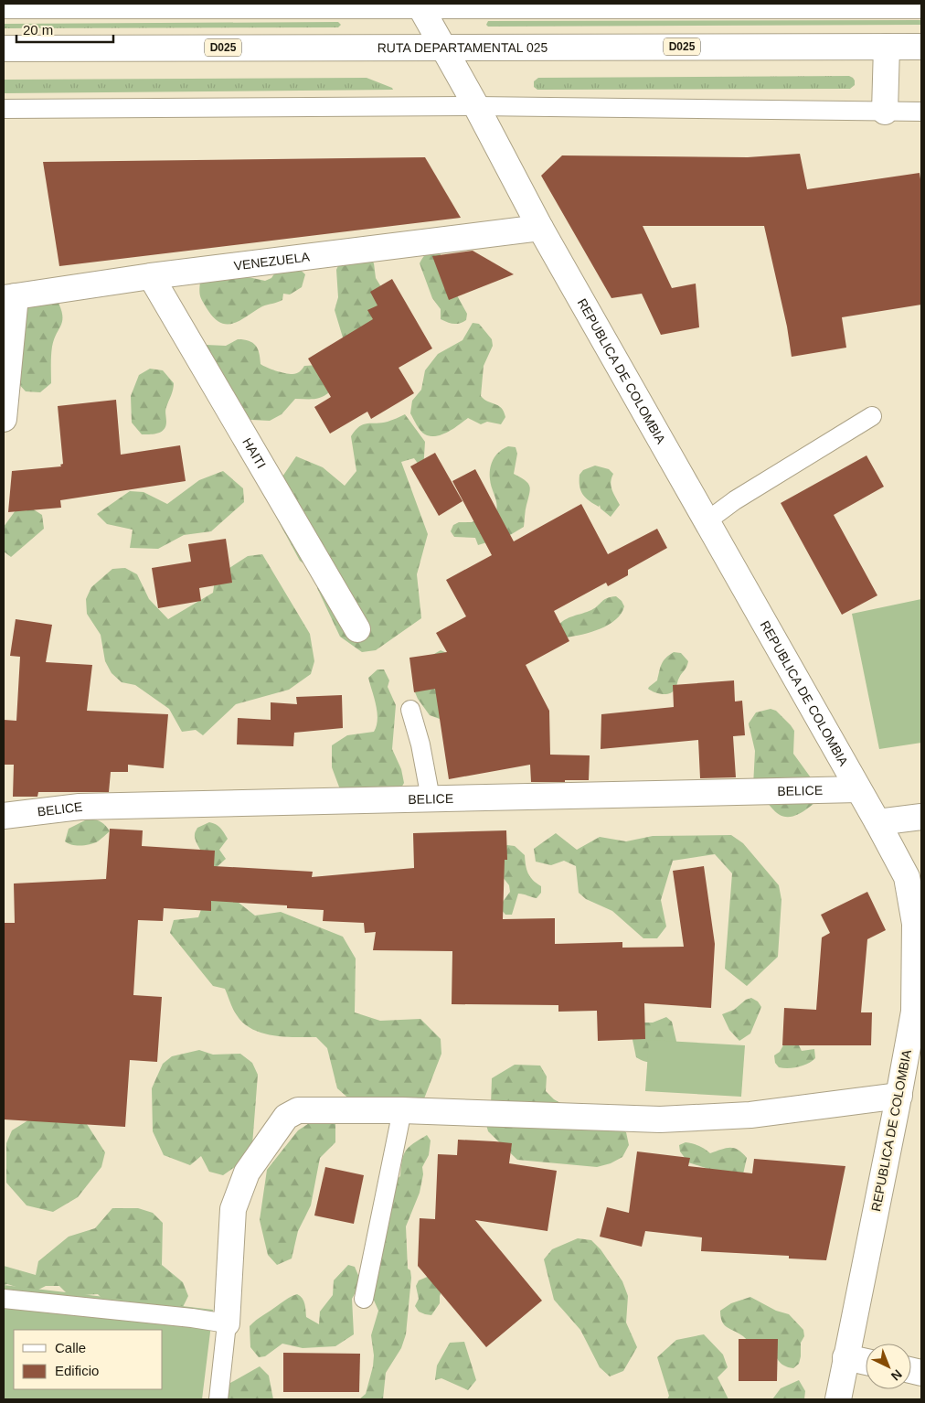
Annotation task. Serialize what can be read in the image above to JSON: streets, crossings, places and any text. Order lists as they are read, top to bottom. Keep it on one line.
{"streets":{"main road":["RUTA DEPARTAMENTAL 025","D025","VENEZUELA","REPUBLICA DE COLOMBIA","HAITI","BELICE"]},"crossings":[["RUTA DEPARTAMENTAL 025","REPUBLICA DE COLOMBIA"],["VENEZUELA","REPUBLICA DE COLOMBIA"],["VENEZUELA","HAITI"],["REPUBLICA DE COLOMBIA","BELICE"]],"legend":["Calle","Edificio"],"scale_bar":"20 m","north":"bottom right"}
